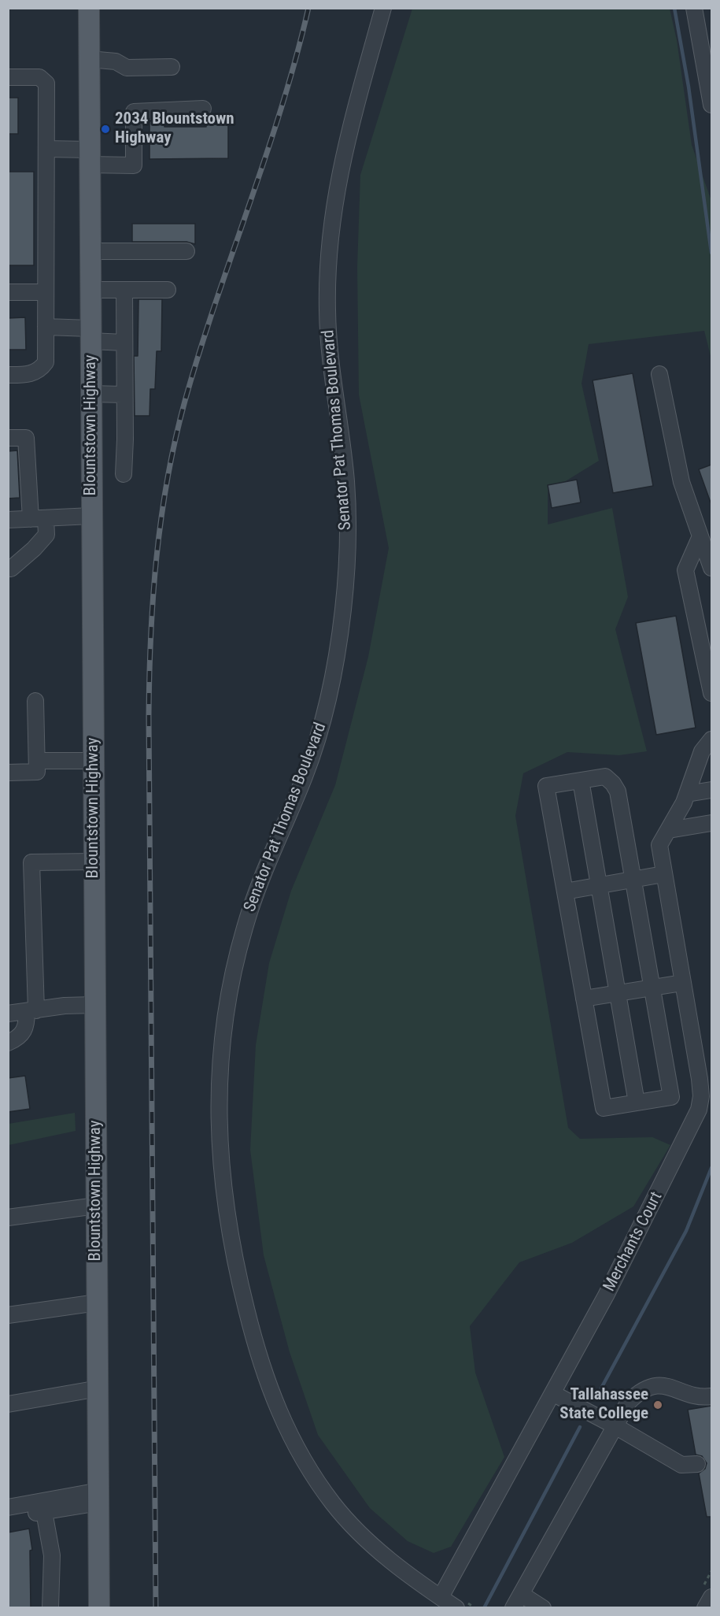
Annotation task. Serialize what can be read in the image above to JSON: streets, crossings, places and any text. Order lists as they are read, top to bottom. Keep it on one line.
{"streets":{"main road":["Blountstown Highway"],"street":["Senator Pat Thomas Boulevard","Merchants Court"]},"crossings":[["Senator Pat Thomas Boulevard","Merchants Court"]],"places":["2034 Blountstown Highway","Tallahassee State College"]}
